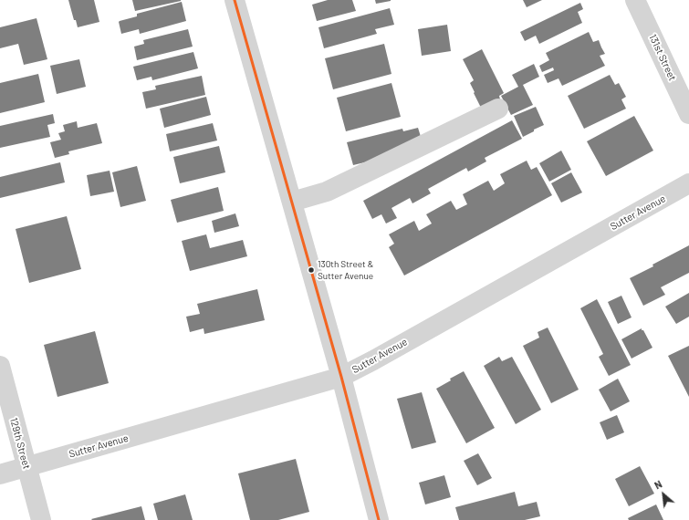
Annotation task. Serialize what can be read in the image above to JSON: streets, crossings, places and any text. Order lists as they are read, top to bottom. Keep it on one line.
{"streets":{"street":["131st Street","Sutter Avenue","129th Street"]},"crossings":[["Sutter Avenue","129th Street"]],"places":["130th Street & Sutter Avenue"],"north":"top left"}
